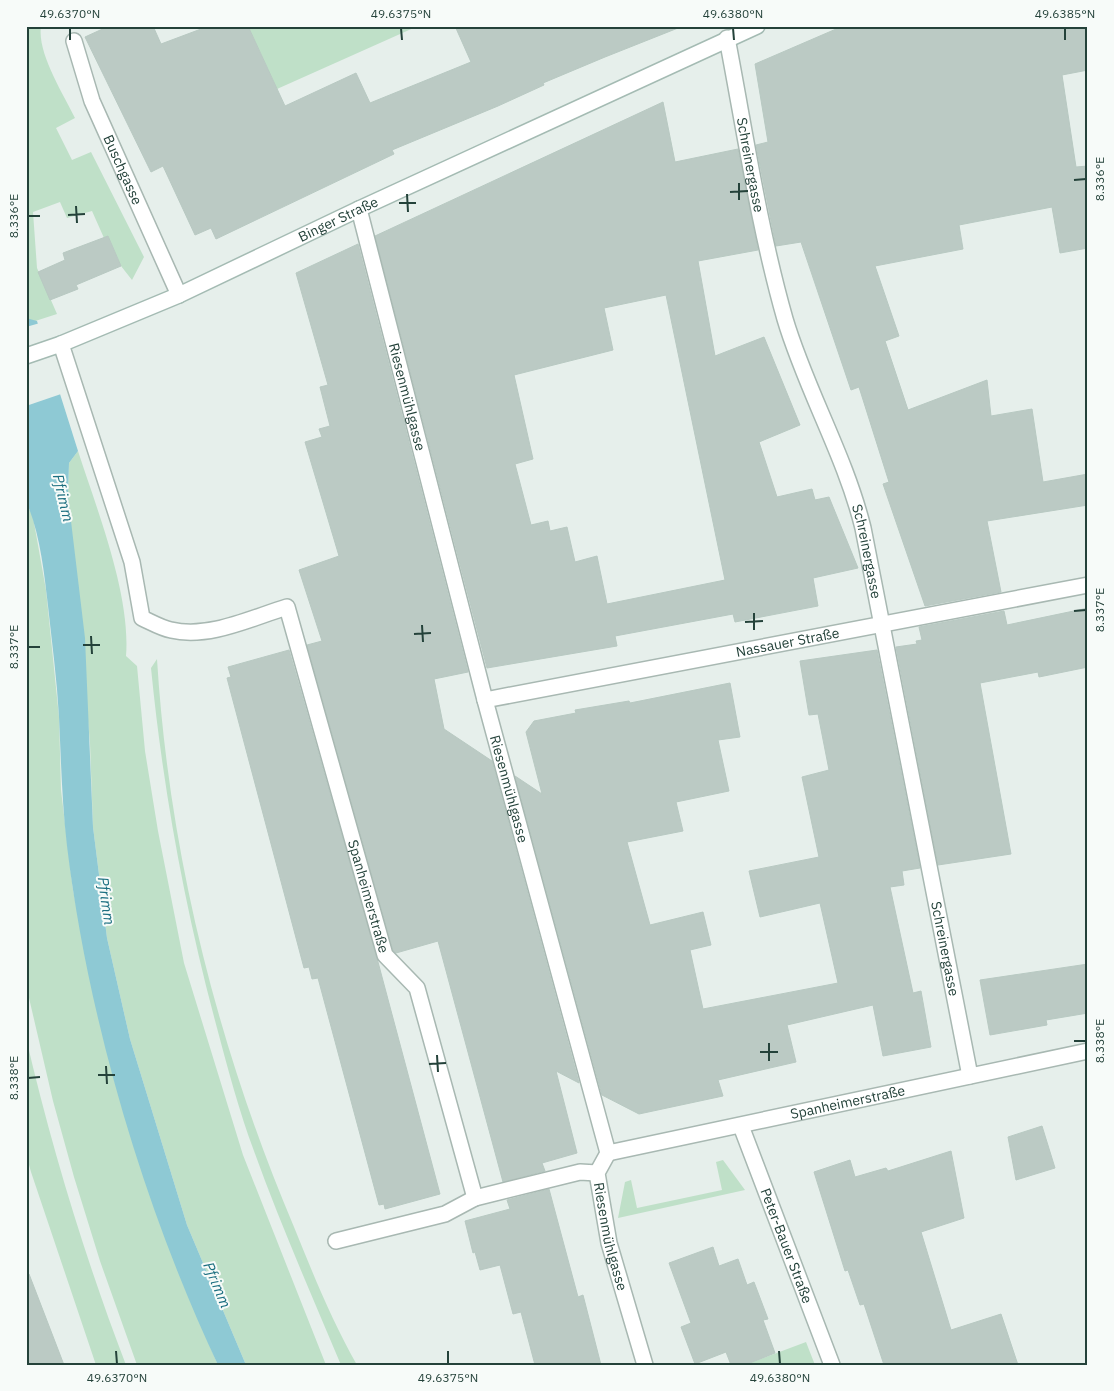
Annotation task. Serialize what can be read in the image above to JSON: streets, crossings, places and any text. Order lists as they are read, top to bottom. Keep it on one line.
{"streets":{"street":["Schreinergasse","Buschgasse","Binger Straße","Riesenmühlgasse","Nassauer Straße","Spanheimerstraße","Peter-Bauer Straße"]},"crossings":[["Schreinergasse","Binger Straße"],["Schreinergasse","Nassauer Straße"],["Schreinergasse","Spanheimerstraße"],["Buschgasse","Binger Straße"],["Binger Straße","Riesenmühlgasse"],["Binger Straße","Spanheimerstraße"],["Riesenmühlgasse","Nassauer Straße"],["Riesenmühlgasse","Spanheimerstraße"],["Spanheimerstraße","Peter-Bauer Straße"]],"water":["Pfrimm"],"coordinates":["49.6370°N","49.6375°N","49.6380°N","49.6385°N","8.336°E","8.337°E","8.338°E"]}
